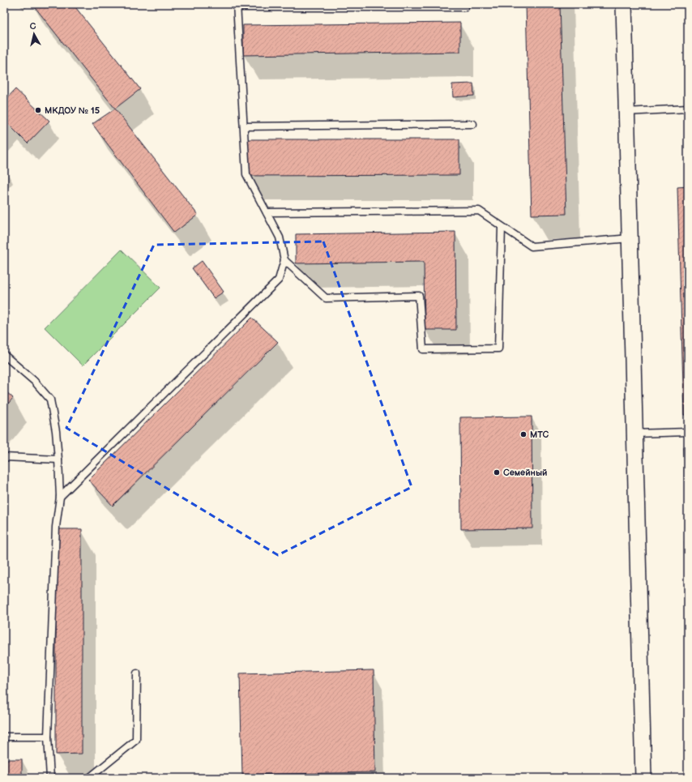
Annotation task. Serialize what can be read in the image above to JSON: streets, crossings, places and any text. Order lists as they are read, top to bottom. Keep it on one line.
{"places":["МКДОУ № 15","МТС","Семейный"],"north":"top"}
